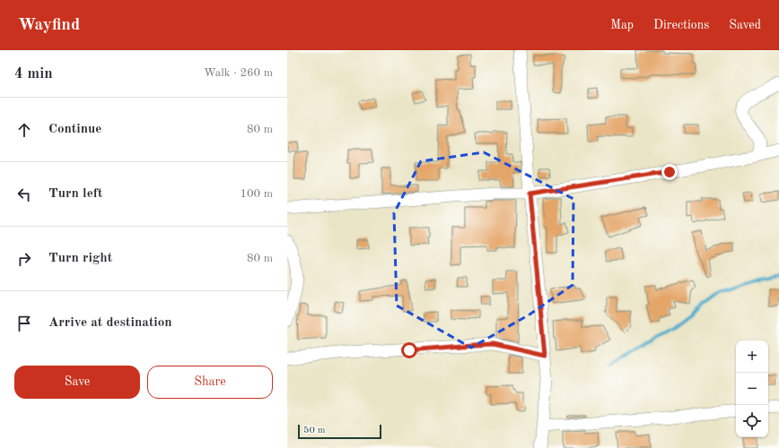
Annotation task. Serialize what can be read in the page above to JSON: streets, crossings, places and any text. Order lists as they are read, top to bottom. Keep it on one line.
{"scale_bar":"50 m","page":{"header":"Wayfind","nav":["Map","Directions","Saved"],"heading":["4 min","Walk · 260 m"],"list":[["Continue","80 m"],["Turn left","100 m"],["Turn right","80 m"],"Arrive at destination"],"map_buttons":["+","−"],"buttons":["Save","Share"],"scale":"50 m"}}
